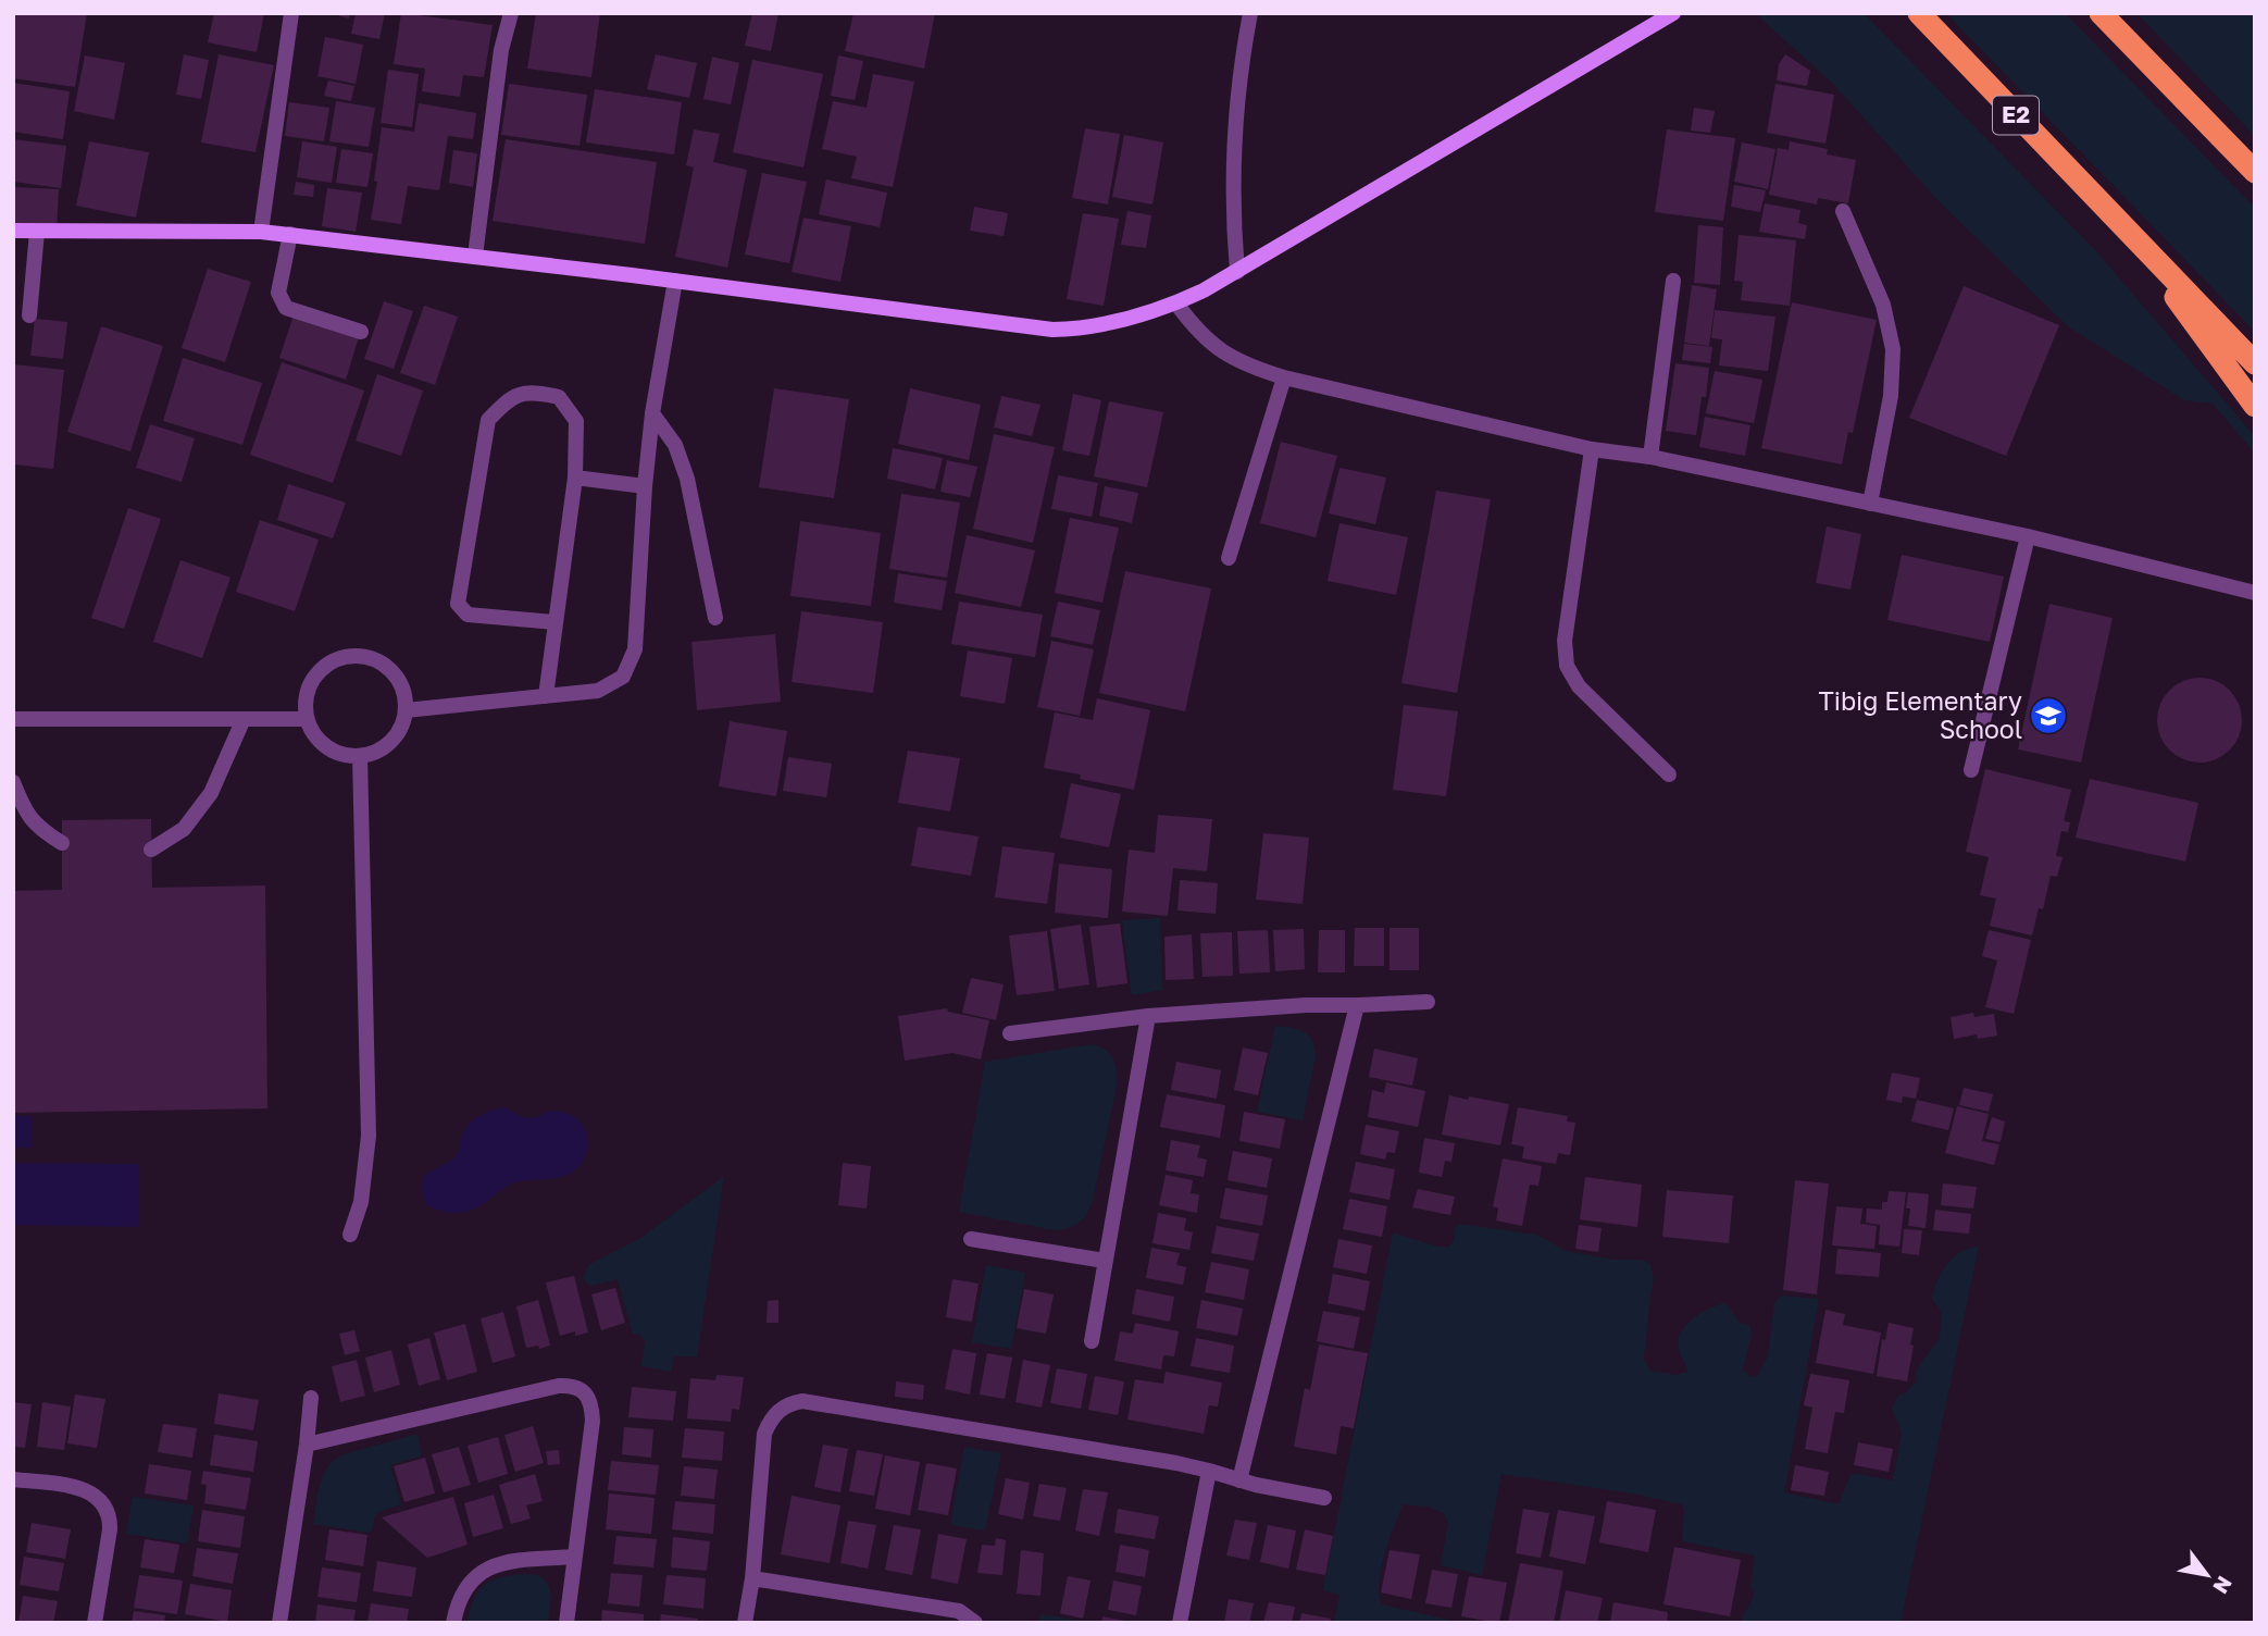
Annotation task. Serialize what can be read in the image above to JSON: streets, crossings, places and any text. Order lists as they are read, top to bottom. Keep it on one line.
{"streets":{"highway":["E2"]},"places":{"school or university":["Tibig Elementary School"]},"north":"bottom right"}
